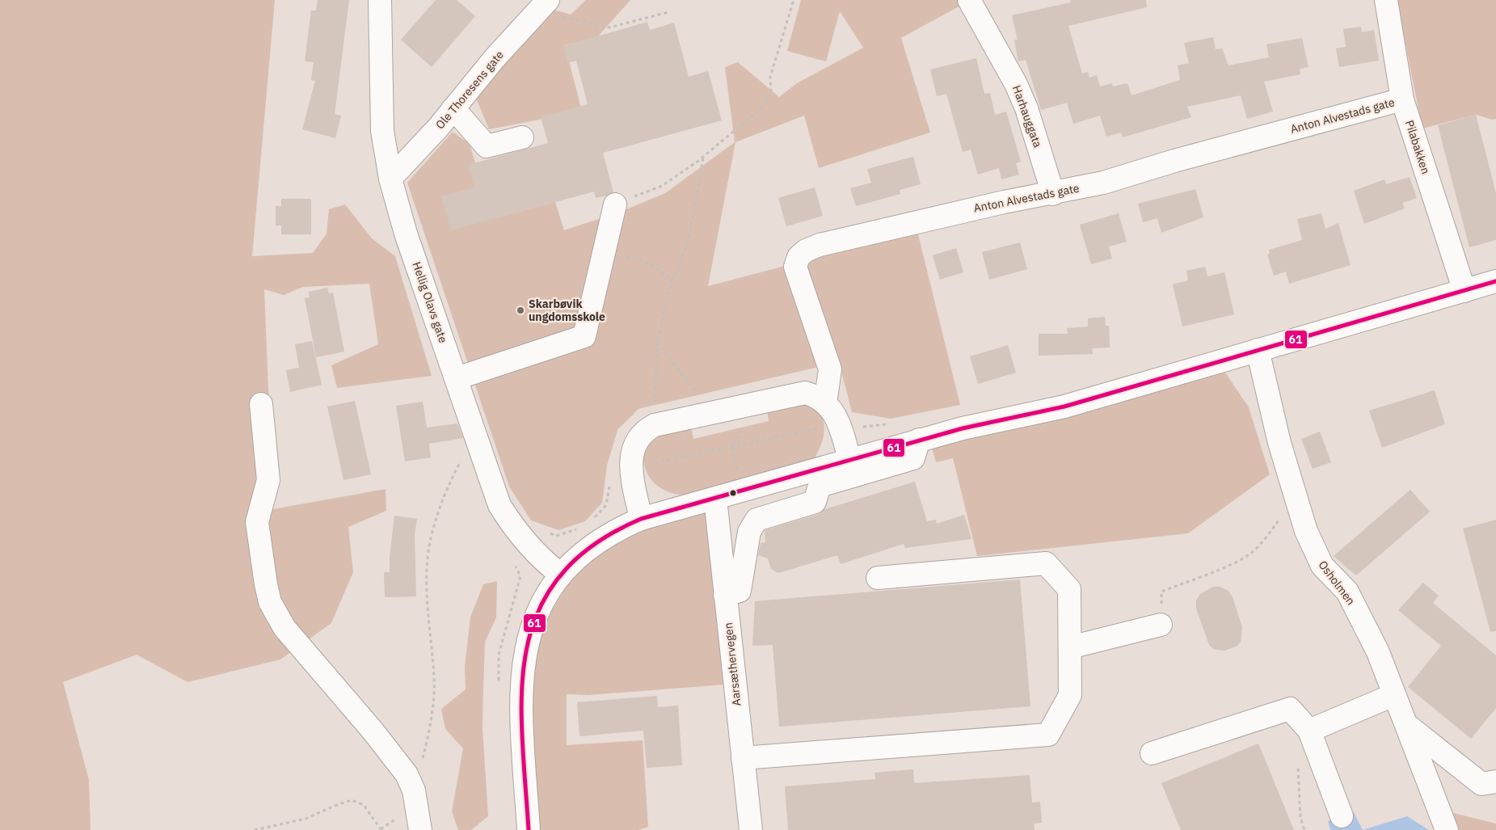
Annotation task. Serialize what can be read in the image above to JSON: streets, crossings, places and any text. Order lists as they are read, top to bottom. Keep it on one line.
{"streets":{"street":["Ole Thoresens gate","Anton Alvestads gate","Harhauggata","Pilabakken","Hellig Olavs gate","Osholmen","Aarsæthervegen"]},"crossings":[["Ole Thoresens gate","Hellig Olavs gate"],["Anton Alvestads gate","Harhauggata"],["Anton Alvestads gate","Pilabakken"]],"places":["Skarbøvik ungdomsskole"],"lines":["transit line 61"]}
